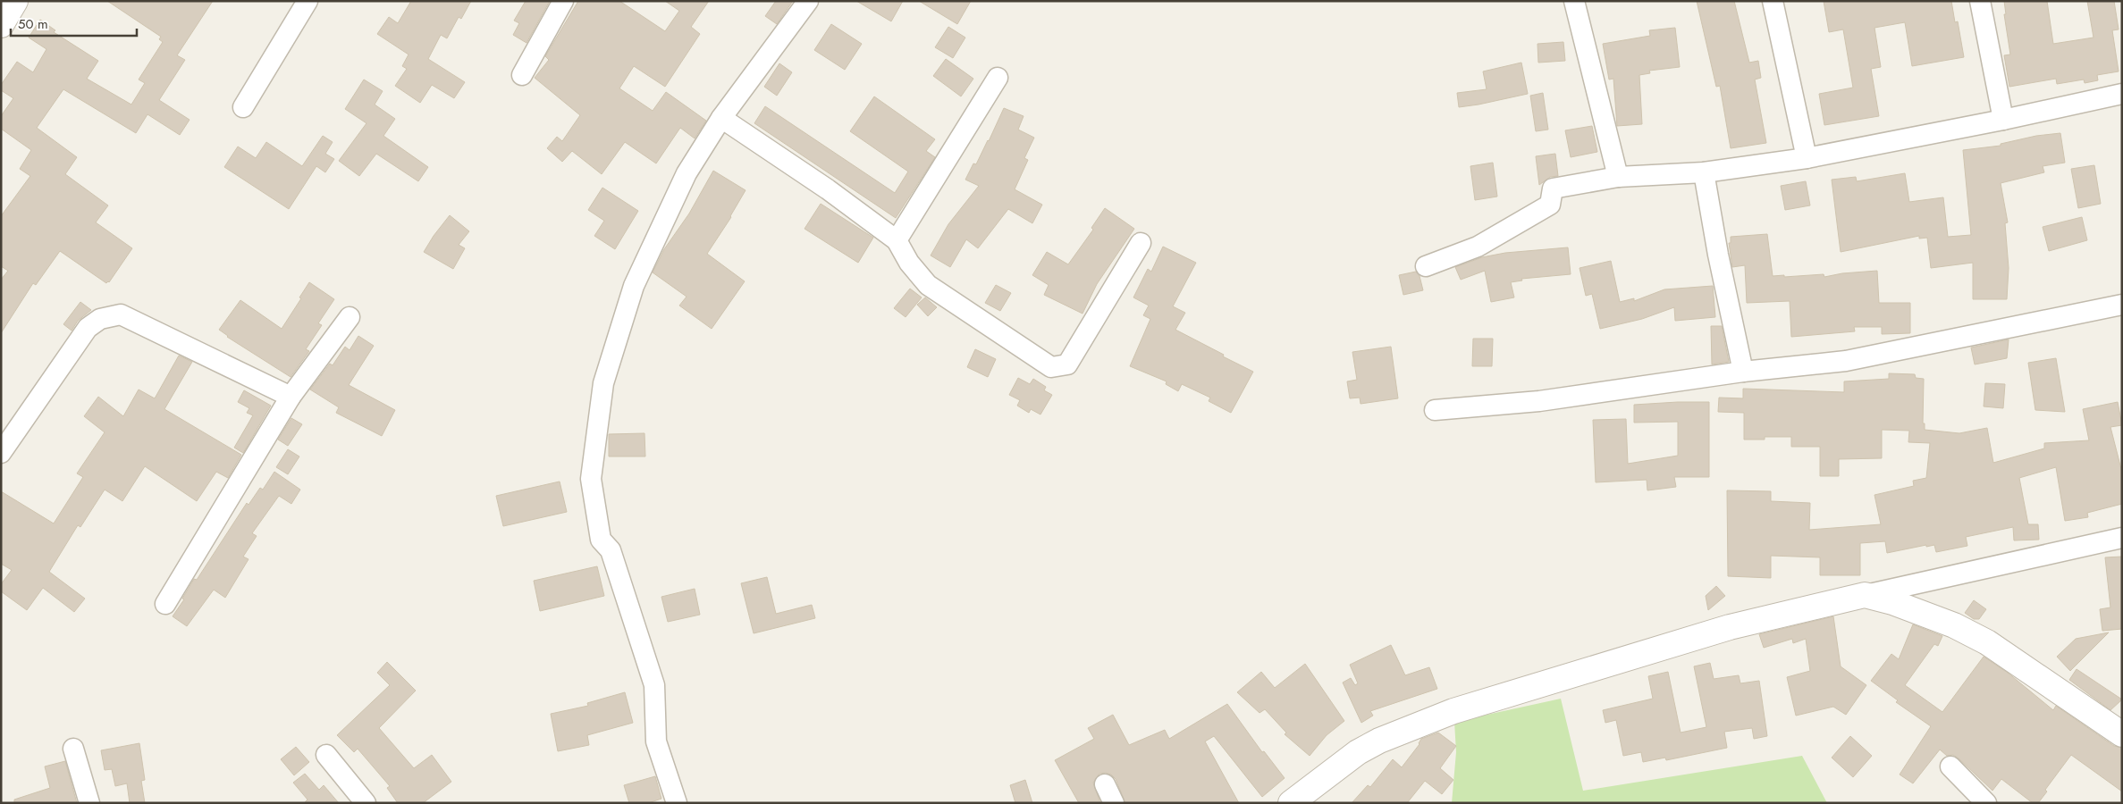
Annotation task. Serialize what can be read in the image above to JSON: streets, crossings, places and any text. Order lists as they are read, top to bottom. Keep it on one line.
{"scale_bar":"50 m"}
